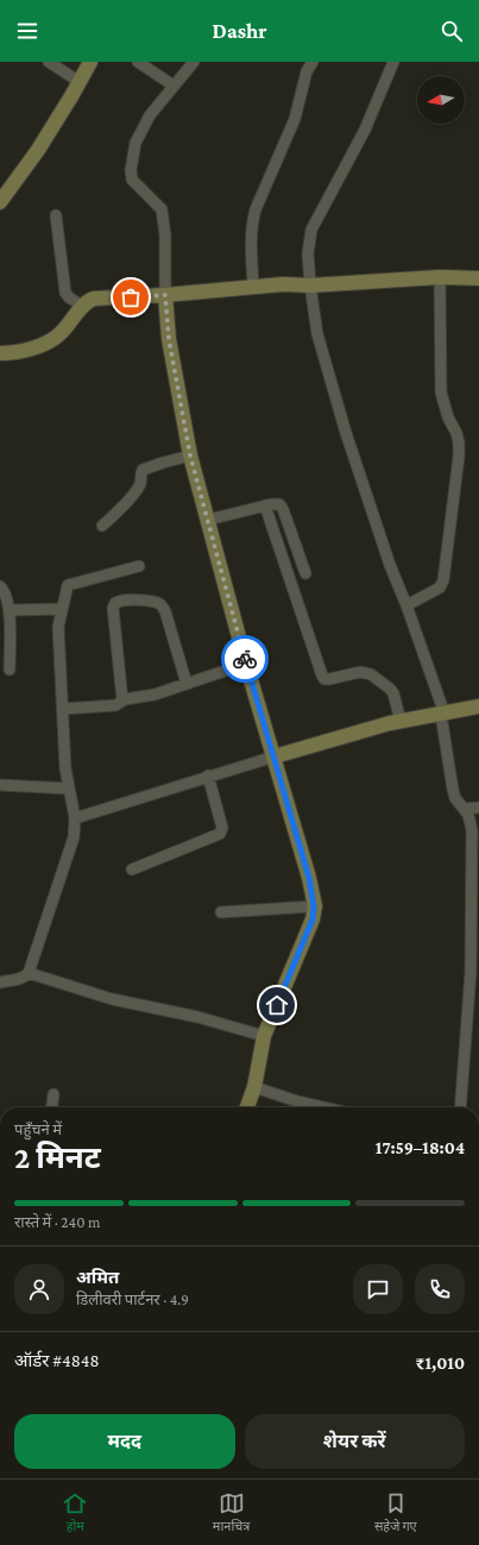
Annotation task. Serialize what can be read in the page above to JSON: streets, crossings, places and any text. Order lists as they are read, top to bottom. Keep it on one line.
{"north":"left","page":{"header":"Dashr","heading":["2 मिनट","पहुँचने में","17:59–18:04"],"panel":["अमित","डिलीवरी पार्टनर · 4.9","ऑर्डर #4848","₹1,010"],"bar":"रास्ते में · 240 m","buttons":["मदद","शेयर करें"],"tabs":["होम","मानचित्र","सहेजे गए"]}}
